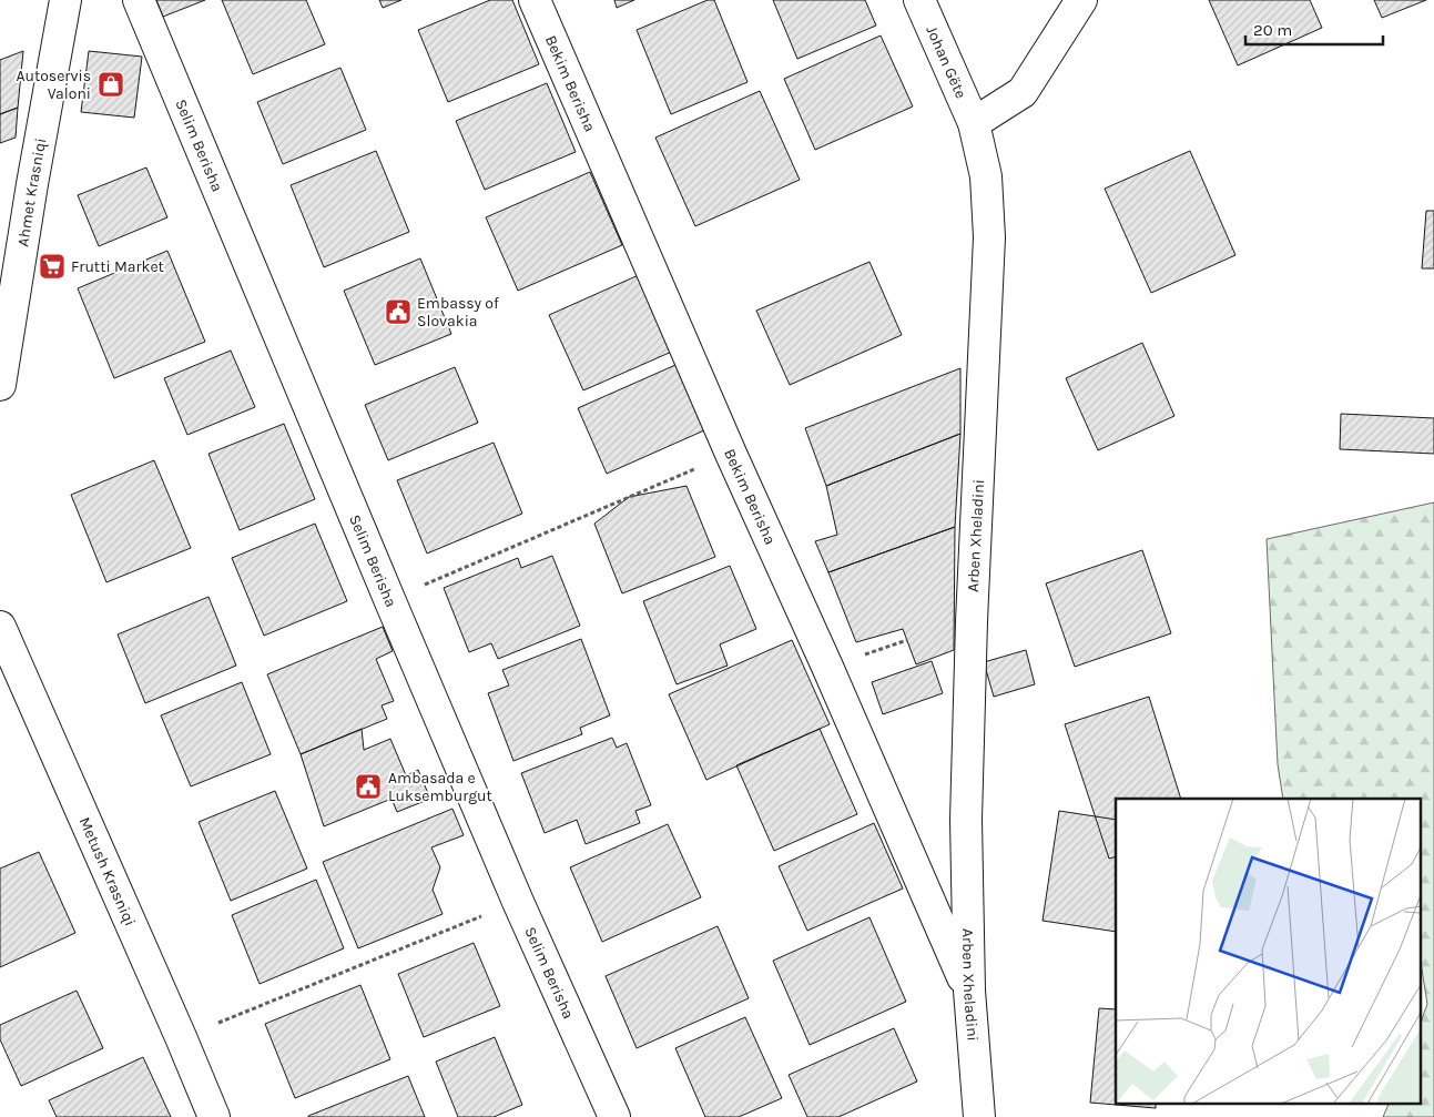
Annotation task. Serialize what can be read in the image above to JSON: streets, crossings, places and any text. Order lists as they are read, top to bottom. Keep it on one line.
{"streets":{"street":["Johan Gëte","Bekim Berisha","Selim Berisha","Ahmet Krasniqi","Arben Xheladini","Metush Krasniqi"]},"crossings":[["Johan Gëte","Arben Xheladini"],["Bekim Berisha","Arben Xheladini"]],"places":{"shop":["Autoservis Valoni"],"supermarket":["Frutti Market"],"public building":["Embassy of Slovakia","Ambasada e Luksemburgut"]},"scale_bar":"20 m"}
